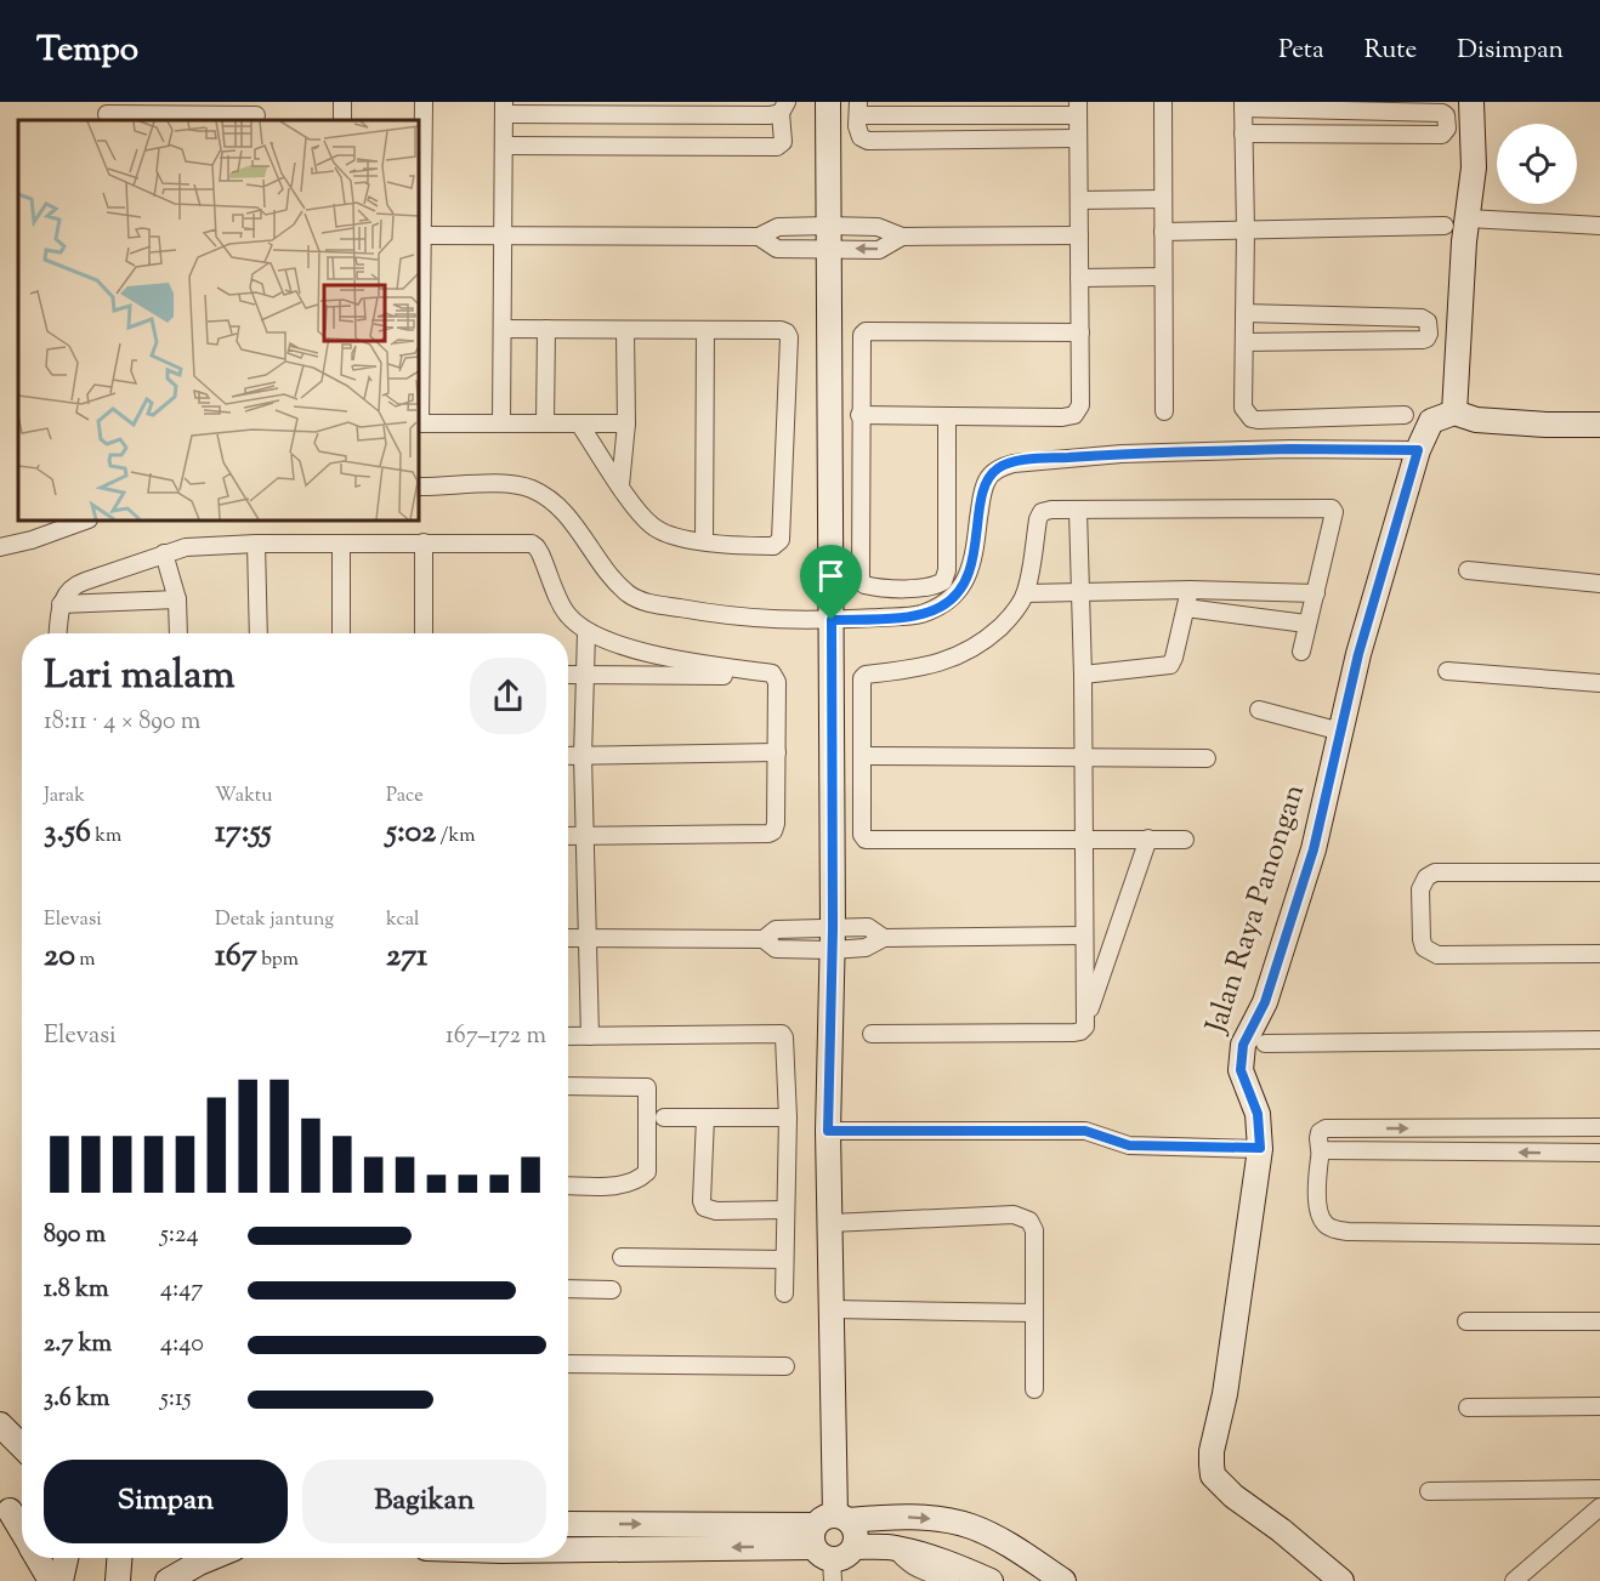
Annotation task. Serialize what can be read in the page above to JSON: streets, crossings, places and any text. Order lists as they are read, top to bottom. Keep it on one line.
{"streets":{"street":["Jalan Raya Panongan"]},"page":{"header":"Tempo","nav":["Peta","Rute","Disimpan"],"heading":["Lari malam","18:11 · 4 × 890 m"],"stats":[["Jarak","3.56 km"],["Waktu","17:55"],["Pace","5:02 /km"],["Elevasi","20 m"],["Detak jantung","167 bpm"],["kcal","271"]],"chart":["Elevasi","167–172 m"],"list":[{"name":"890 m","note":"5:24"},{"name":"1.8 km","note":"4:47"},{"name":"2.7 km","note":"4:40"},{"name":"3.6 km","note":"5:15"}],"buttons":["Simpan","Bagikan"]}}
